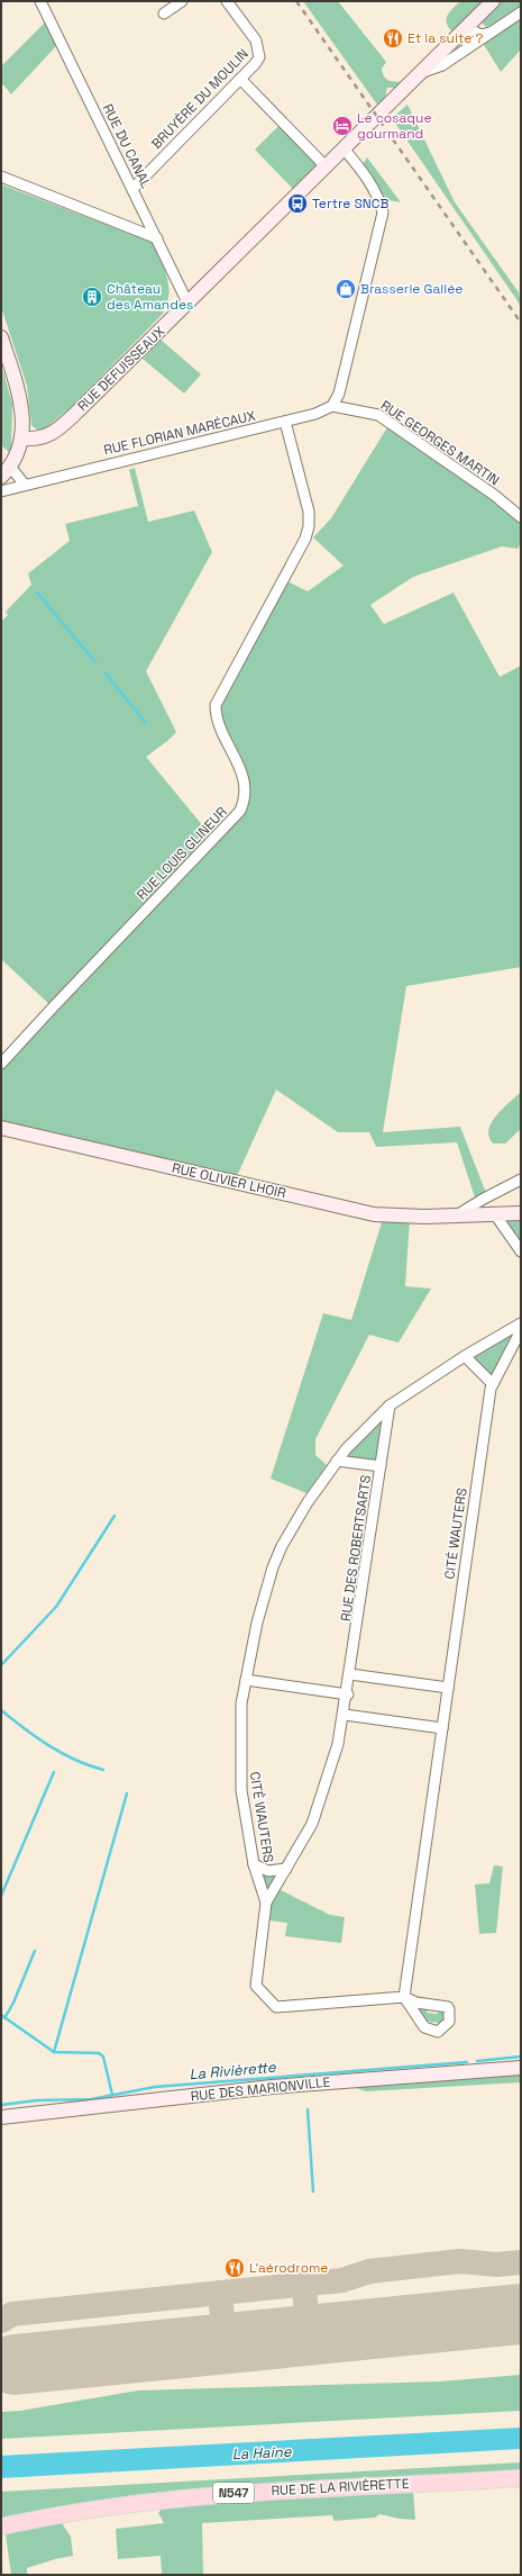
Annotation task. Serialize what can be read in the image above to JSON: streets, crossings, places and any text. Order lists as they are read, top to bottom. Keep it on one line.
{"streets":{"main road":["RUE DE LA RIVIÈRETTE","N547"],"street":["BRUYÈRE DU MOULIN","RUE DU CANAL","RUE DEFUISSEAUX","RUE FLORIAN MARÉCAUX","RUE GEORGES MARTIN","RUE LOUIS GLINEUR","RUE OLIVIER LHOIR","CITÉ WAUTERS","RUE DES ROBERTSARTS","RUE DES MARIONVILLE"]},"crossings":[["BRUYÈRE DU MOULIN","RUE DU CANAL"],["RUE DU CANAL","RUE DEFUISSEAUX"],["RUE FLORIAN MARÉCAUX","RUE GEORGES MARTIN"],["RUE FLORIAN MARÉCAUX","RUE LOUIS GLINEUR"],["CITÉ WAUTERS","RUE DES ROBERTSARTS"]],"water":["La Rivièrette","La Haine"],"places":{"restaurant":["Et la suite ?","L'aérodrome"],"hotel":["Le cosaque gourmand"],"bus stop":["Tertre SNCB"],"shop":["Brasserie Gallée"],"building":["Château des Amandes"]}}
